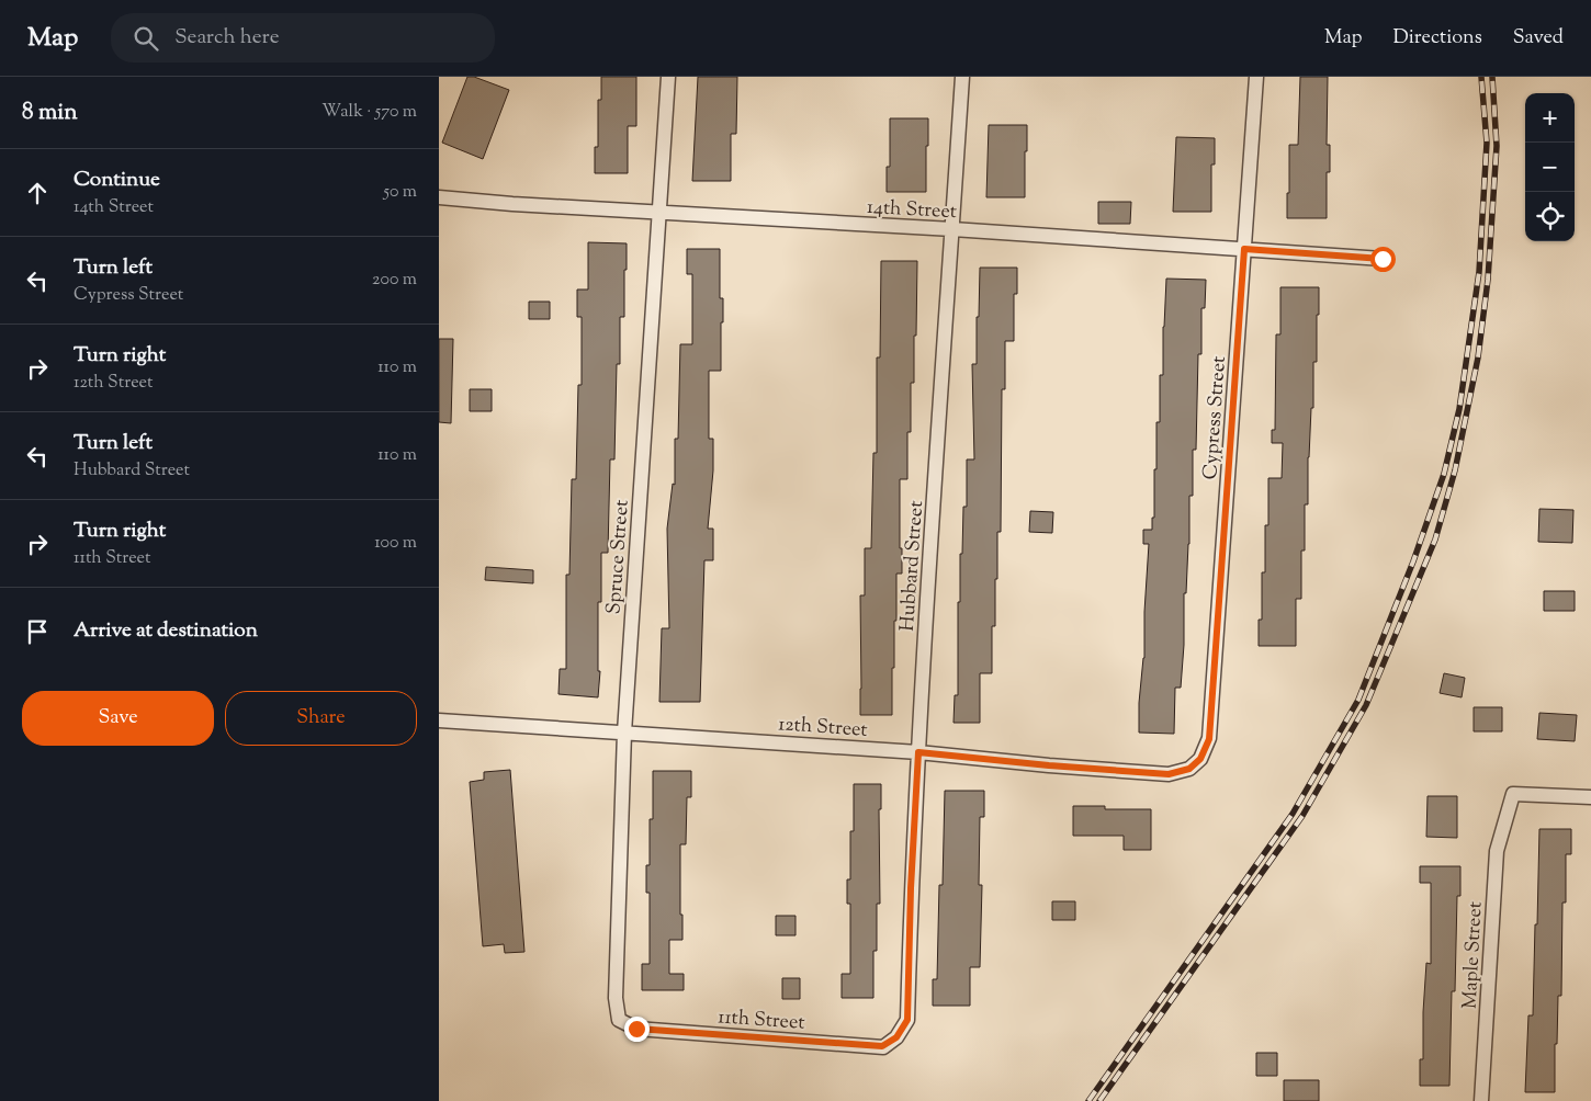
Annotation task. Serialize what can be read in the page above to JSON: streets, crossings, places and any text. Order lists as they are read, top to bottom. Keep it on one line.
{"streets":{"street":["14th Street","Cypress Street","Spruce Street","Hubbard Street","12th Street","Maple Street","11th Street"]},"crossings":[["14th Street","Cypress Street"],["14th Street","Spruce Street"],["14th Street","Hubbard Street"],["Cypress Street","12th Street"],["Spruce Street","12th Street"],["Spruce Street","11th Street"],["Hubbard Street","12th Street"],["Hubbard Street","11th Street"]],"page":{"header":"Map","search":"Search here","nav":["Map","Directions","Saved"],"heading":["8 min","Walk · 570 m"],"map_buttons":["+","−"],"list":[["Continue","14th Street","50 m"],["Turn left","Cypress Street","200 m"],["Turn right","12th Street","110 m"],["Turn left","Hubbard Street","110 m"],["Turn right","11th Street","100 m"],"Arrive at destination"],"buttons":["Save","Share"]}}
